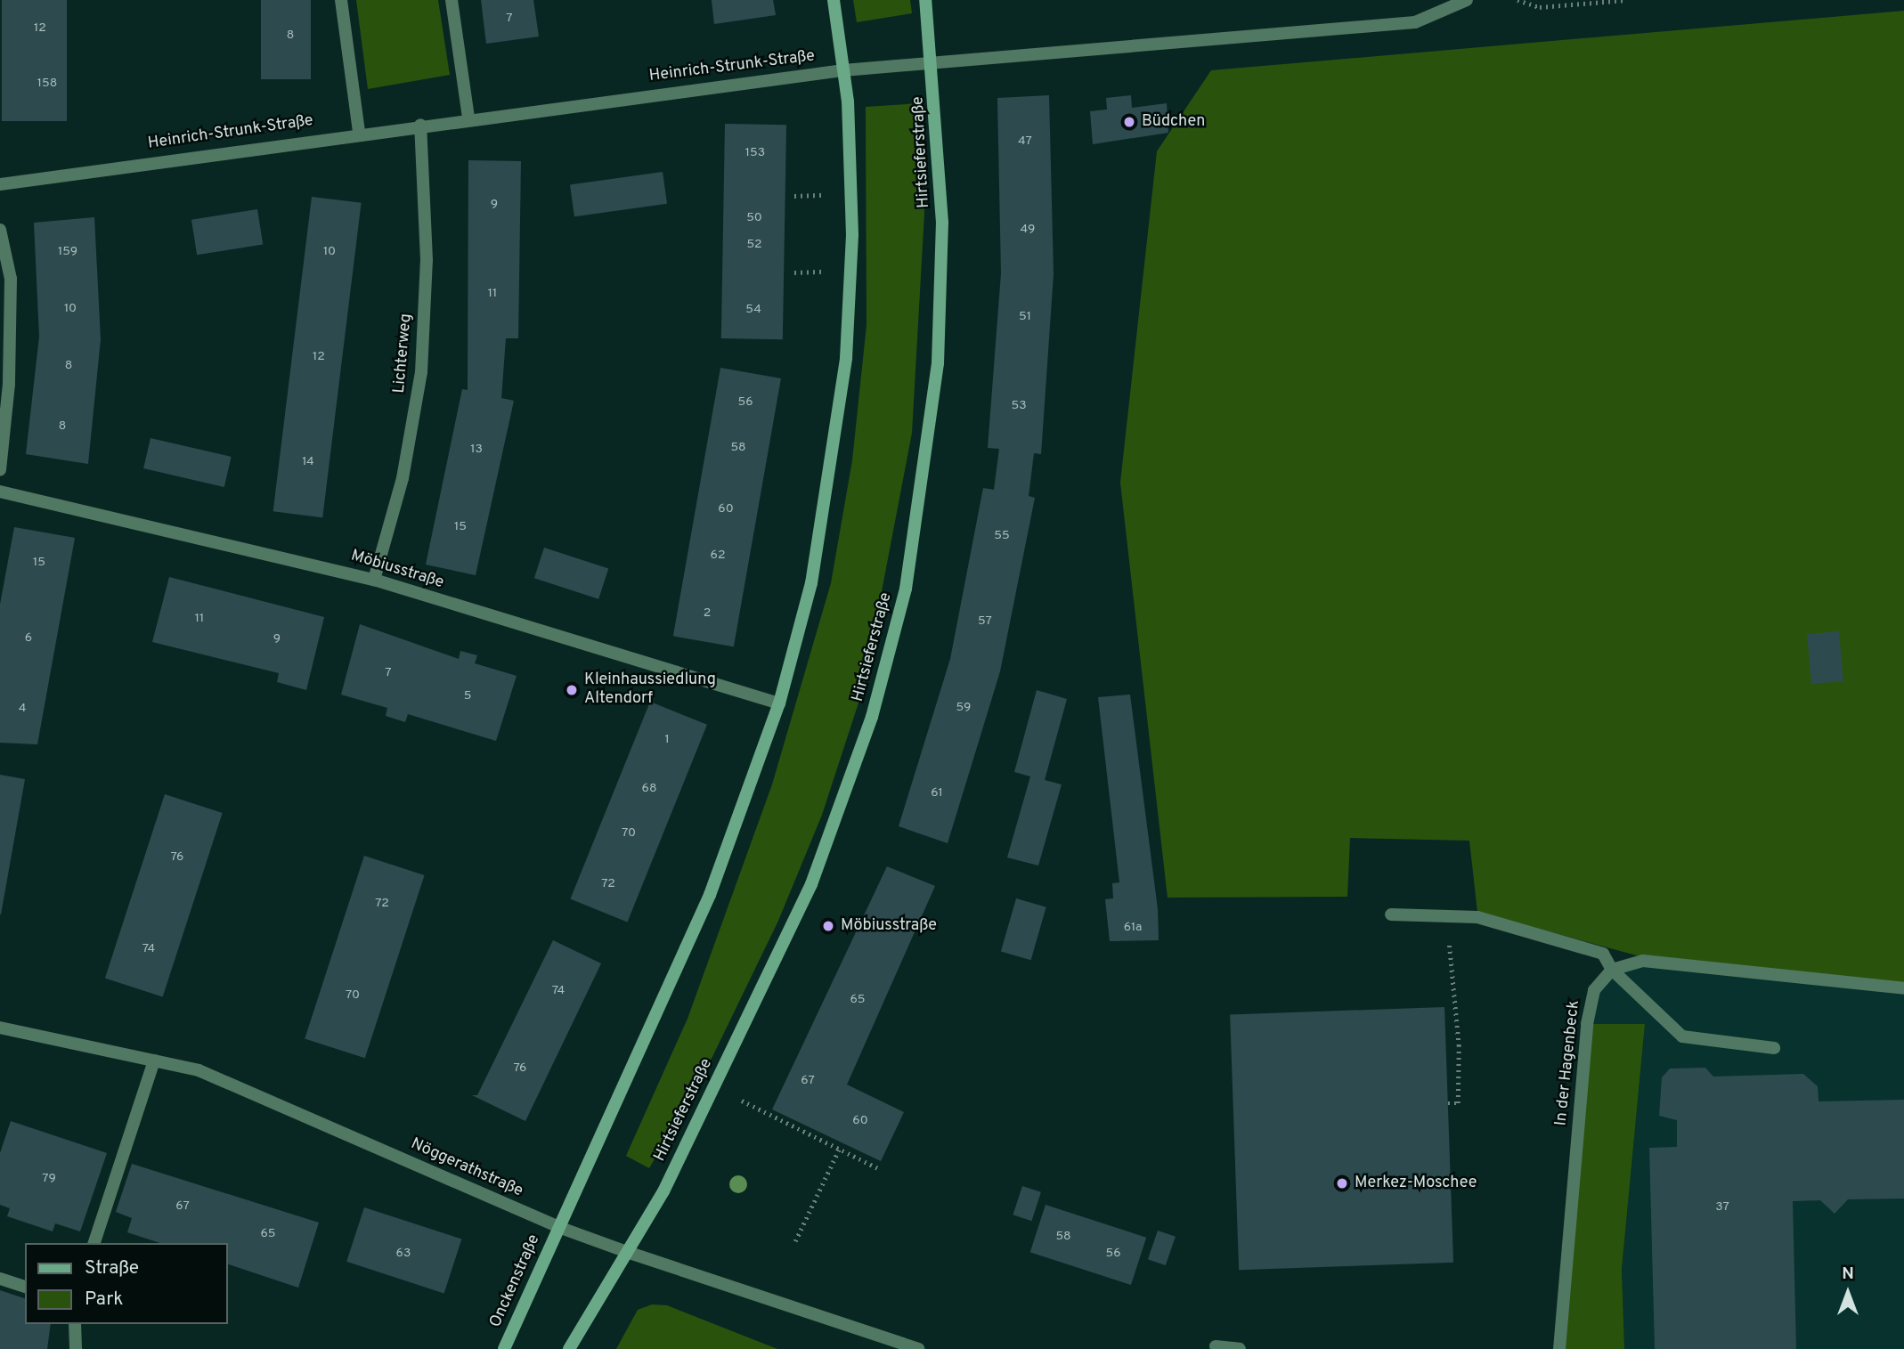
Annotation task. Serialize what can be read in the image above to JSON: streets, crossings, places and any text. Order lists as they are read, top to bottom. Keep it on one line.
{"streets":{"main road":["Hirtsieferstraße","Onckenstraße"],"street":["Heinrich-Strunk-Straße","Lichterweg","Möbiusstraße","In der Hagenbeck","Nöggerathstraße"]},"crossings":[["Heinrich-Strunk-Straße","Hirtsieferstraße"],["Heinrich-Strunk-Straße","Lichterweg"],["Hirtsieferstraße","Nöggerathstraße"],["Lichterweg","Möbiusstraße"],["Nöggerathstraße","Onckenstraße"]],"places":["Büdchen","Kleinhaussiedlung Altendorf","Möbiusstraße","Merkez-Moschee"],"house_numbers":["7","12","8","158","47","153","9","50","49","52","159","10","11","10","54","51","12","8","56","53","8","58","13","14","60","15","55","62","15","2","11","57","6","9","7","5","59","4","1","68","61","70","76","72","72","61a","74","74","70","65","76","67","60","79","67","37","65","58","63","56"],"legend":["Straße","Park"],"north":"top"}
